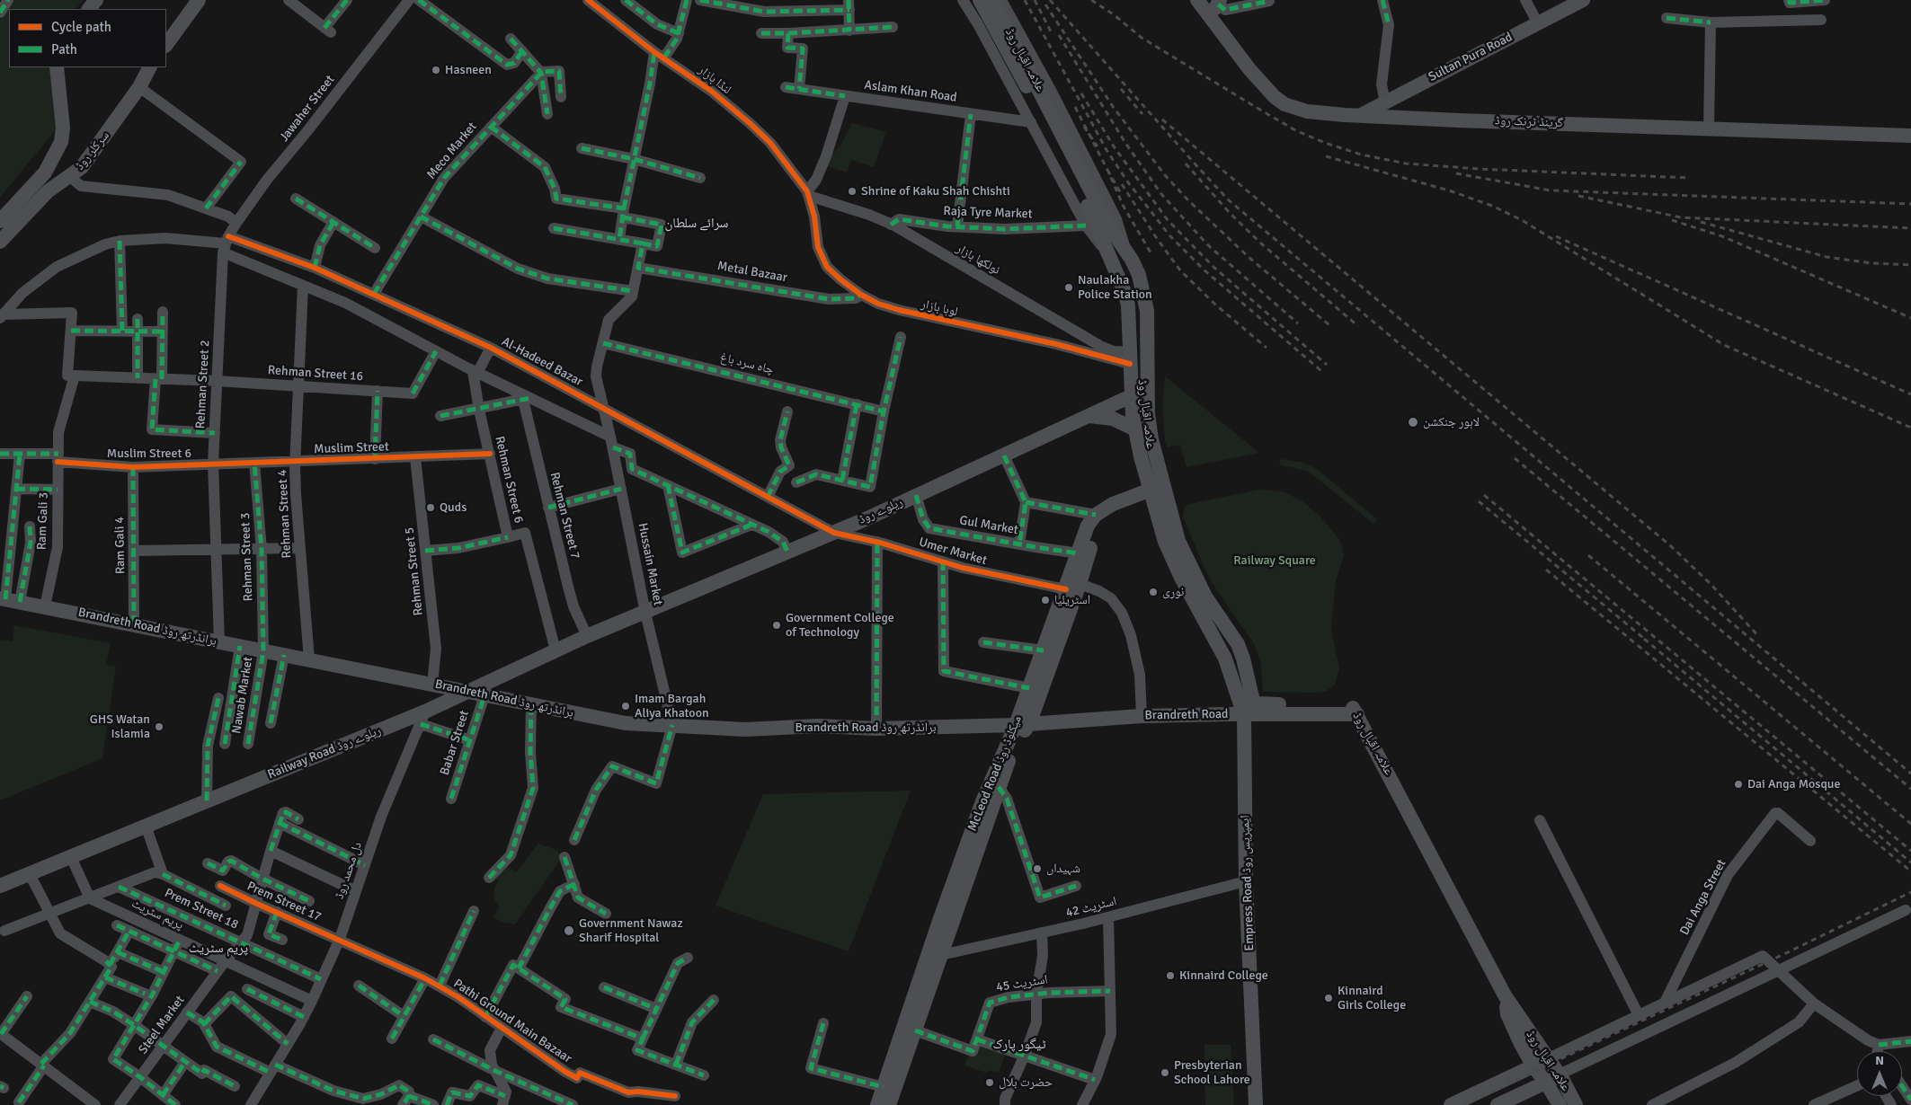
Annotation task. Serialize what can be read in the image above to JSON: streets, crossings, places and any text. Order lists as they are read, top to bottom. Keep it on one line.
{"streets":{"main road":["Sultan Pura Road","علامہ اقبال روڈ","گرینڈ ٹرنک روڈ","سرکلر روڈ","ریلوے روڈ","Brandreth Road برانڈرتھ روڈ","Brandreth Road","Railway Road ریلوے روڈ","McLeod Road میکلوڈ روڈ","Empress Road ایمپریس روڈ"],"street":["لنڈا بازار","Aslam Khan Road","Jawaher Street","Meco Market","Raja Tyre Market","نولکھا بازار","Metal Bazaar","لوہا بازار","Al-Hadeed Bazar","چاہ سرد باغ","Rehman Street 16","Rehman Street 2","Muslim Street","Muslim Street 6","Rehman Street 6","Rehman Street 4","Rehman Street 7","Ram Gali 3","Gul Market","Ram Gali 4","Umer Market","Rehman Street 3","Hussain Market","Rehman Street 5","Nawab Market","Babar Street","دل محمد روڈ","Dai Anga Street","Prem Street 17","اسٹریٹ 42","Prem Street 18","پریم سٹریٹ","اسٹریٹ 45","Pathi Ground Main Bazaar","Steel Market"]},"crossings":[["Sultan Pura Road","گرینڈ ٹرنک روڈ"],["علامہ اقبال روڈ","Raja Tyre Market"],["علامہ اقبال روڈ","نولکھا بازار"],["علامہ اقبال روڈ","لوہا بازار"],["علامہ اقبال روڈ","ریلوے روڈ"],["علامہ اقبال روڈ","Brandreth Road"],["علامہ اقبال روڈ","McLeod Road میکلوڈ روڈ"],["علامہ اقبال روڈ","Empress Road ایمپریس روڈ"],["لنڈا بازار","نولکھا بازار"],["لنڈا بازار","لوہا بازار"],["Jawaher Street","Al-Hadeed Bazar"],["Jawaher Street","Rehman Street 2"],["Meco Market","Al-Hadeed Bazar"],["Raja Tyre Market","نولکھا بازار"],["نولکھا بازار","لوہا بازار"],["Metal Bazaar","لوہا بازار"],["Al-Hadeed Bazar","Rehman Street 2"],["Al-Hadeed Bazar","ریلوے روڈ"],["Al-Hadeed Bazar","Umer Market"],["Al-Hadeed Bazar","Hussain Market"],["چاہ سرد باغ","Hussain Market"],["Rehman Street 16","Rehman Street 2"],["Rehman Street 16","Rehman Street 4"],["Rehman Street 16","Ram Gali 3"],["Rehman Street 2","Muslim Street"],["Rehman Street 2","Muslim Street 6"],["Rehman Street 2","Brandreth Road برانڈرتھ روڈ"],["Muslim Street","Muslim Street 6"],["Muslim Street","Rehman Street 6"],["Muslim Street","Rehman Street 4"],["Muslim Street","Rehman Street 3"],["Muslim Street","Rehman Street 5"],["Muslim Street 6","Ram Gali 3"],["Muslim Street 6","Ram Gali 4"],["Rehman Street 6","Railway Road ریلوے روڈ"],["ریلوے روڈ","Gul Market"],["ریلوے روڈ","Umer Market"],["ریلوے روڈ","Hussain Market"],["ریلوے روڈ","Railway Road ریلوے روڈ"],["Rehman Street 4","Brandreth Road برانڈرتھ روڈ"],["Rehman Street 7","Railway Road ریلوے روڈ"],["Ram Gali 3","Brandreth Road برانڈرتھ روڈ"],["Gul Market","McLeod Road میکلوڈ روڈ"],["Ram Gali 4","Brandreth Road برانڈرتھ روڈ"],["Umer Market","Brandreth Road"],["Umer Market","McLeod Road میکلوڈ روڈ"],["Rehman Street 3","Brandreth Road برانڈرتھ روڈ"],["Rehman Street 3","Nawab Market"],["Hussain Market","Brandreth Road برانڈرتھ روڈ"],["Hussain Market","Railway Road ریلوے روڈ"],["Rehman Street 5","Brandreth Road برانڈرتھ روڈ"],["Brandreth Road برانڈرتھ روڈ","Nawab Market"],["Brandreth Road برانڈرتھ روڈ","Brandreth Road"],["Brandreth Road برانڈرتھ روڈ","Babar Street"],["Brandreth Road برانڈرتھ روڈ","Railway Road ریلوے روڈ"],["Brandreth Road برانڈرتھ روڈ","McLeod Road میکلوڈ روڈ"],["Brandreth Road","McLeod Road میکلوڈ روڈ"],["Brandreth Road","Empress Road ایمپریس روڈ"],["Railway Road ریلوے روڈ","دل محمد روڈ"],["McLeod Road میکلوڈ روڈ","اسٹریٹ 42"],["McLeod Road میکلوڈ روڈ","اسٹریٹ 45"],["دل محمد روڈ","Prem Street 17"],["دل محمد روڈ","Prem Street 18"],["دل محمد روڈ","پریم سٹریٹ"],["دل محمد روڈ","Pathi Ground Main Bazaar"],["Empress Road ایمپریس روڈ","اسٹریٹ 42"],["Prem Street 17","Pathi Ground Main Bazaar"],["Prem Street 17","Steel Market"],["Prem Street 18","Steel Market"],["پریم سٹریٹ","Steel Market"]],"districts":["سرائے سلطان","پریم سٹریٹ","ٹیگور پارک"],"parks":["Railway Square"],"places":["Hasneen","Shrine of Kaku Shah Chishti","Naulakha Police Station","لاہور جنکشن","Quds","نوری","اسٹریلیا","Government College of Technology","Imam Bargah Aliya Khatoon","GHS Watan Islamia","Dai Anga Mosque","شہیداں","Government Nawaz Sharif Hospital","Kinnaird College","Kinnaird Girls College","Presbyterian School Lahore","حضرت بلال"],"legend":["Cycle path","Path"],"north":"top"}
